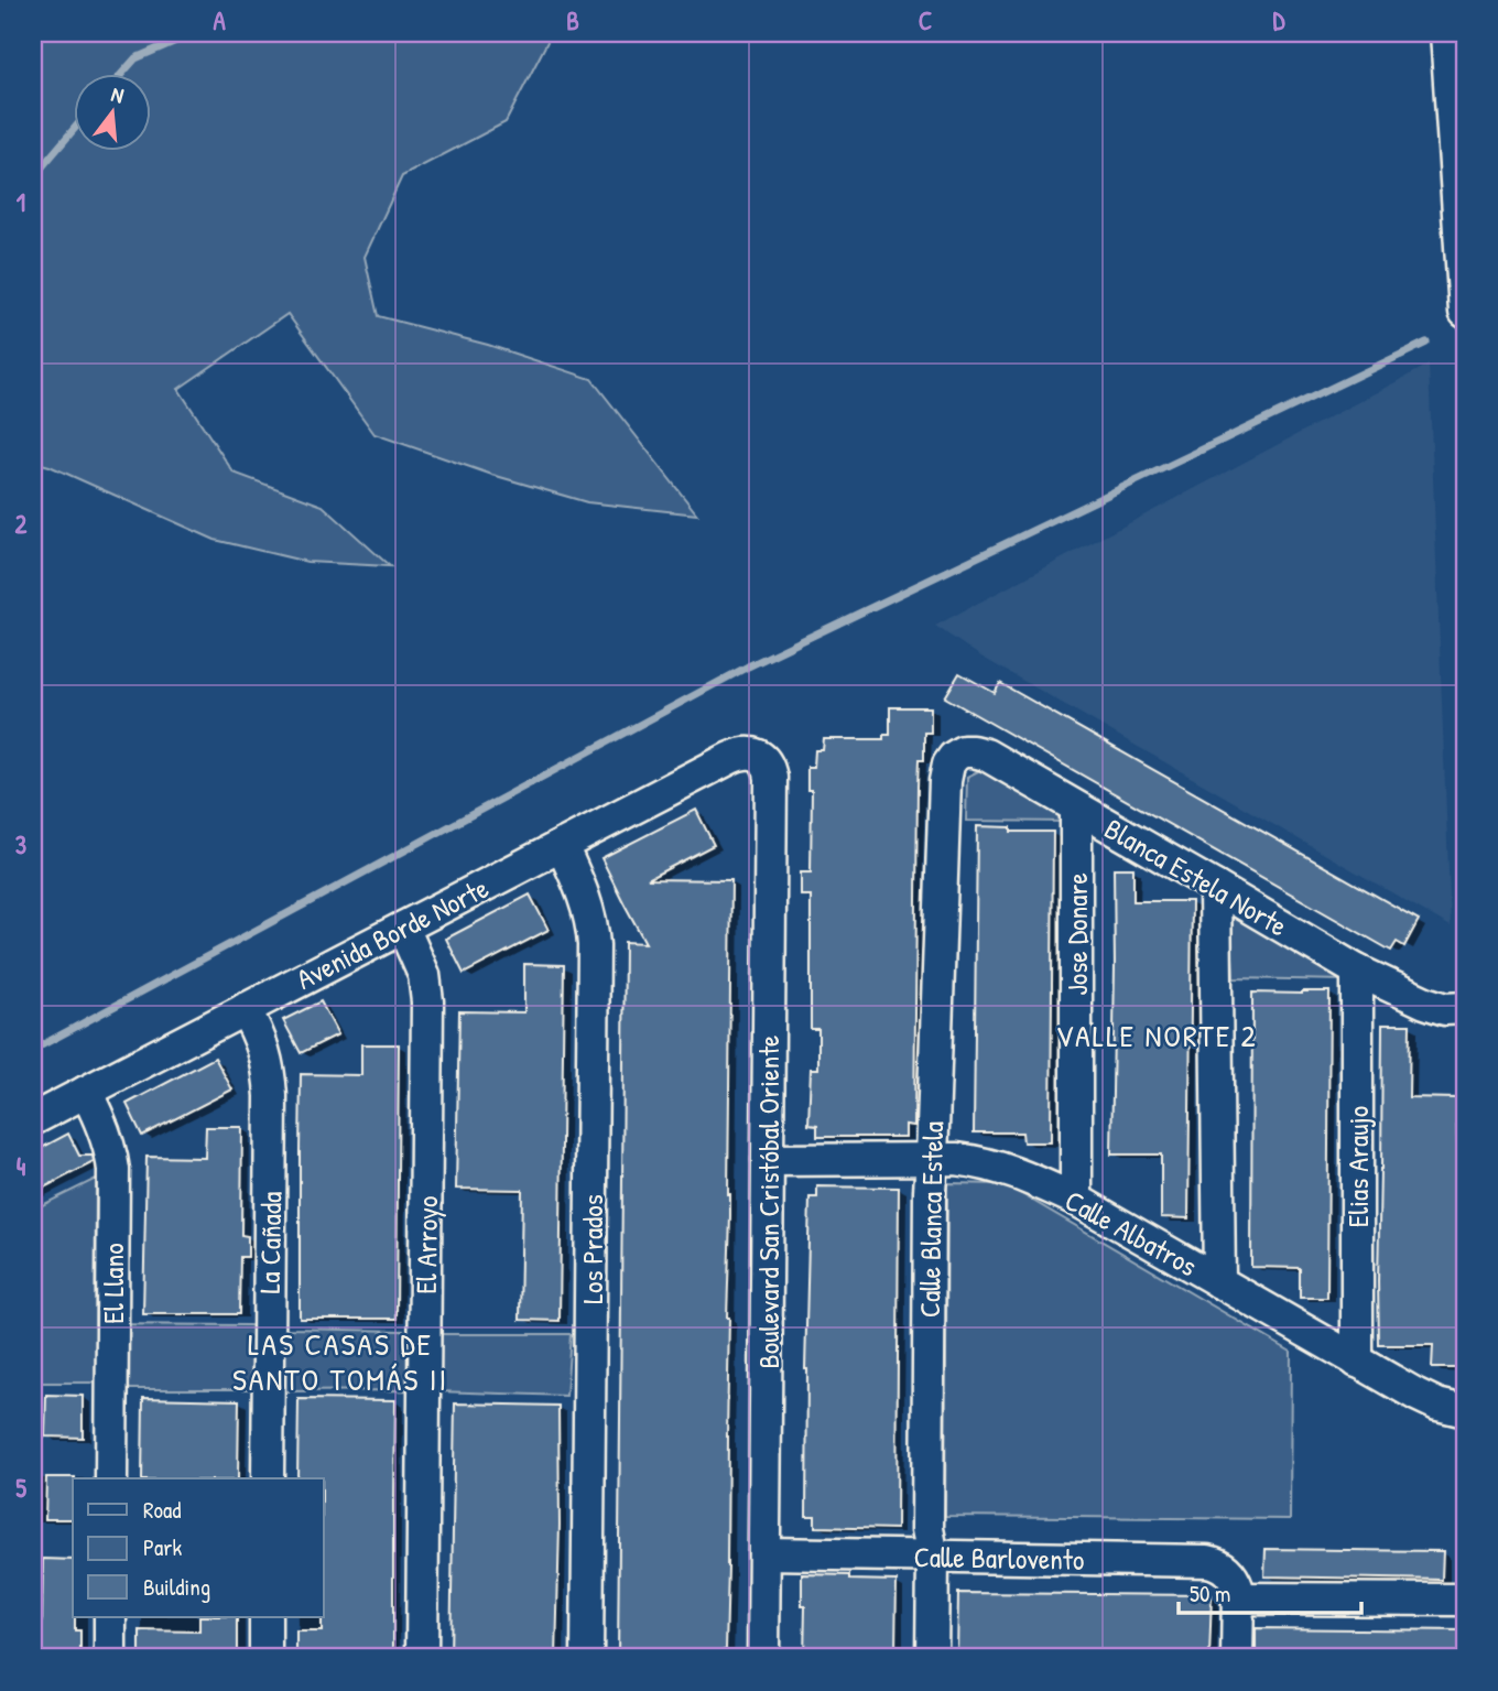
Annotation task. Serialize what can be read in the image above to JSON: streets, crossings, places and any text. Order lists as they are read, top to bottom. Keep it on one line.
{"streets":{"street":["Blanca Estela Norte","Avenida Borde Norte","Jose Donare","Elias Araujo","Boulevard San Cristóbal Oriente","Calle Blanca Estela","Calle Albatros","La Cañada","El Arroyo","Los Prados","El Llano","Calle Barlovento"]},"crossings":[["Blanca Estela Norte","Jose Donare"],["Blanca Estela Norte","Elias Araujo"],["Blanca Estela Norte","Calle Blanca Estela"],["Avenida Borde Norte","Boulevard San Cristóbal Oriente"],["Avenida Borde Norte","La Cañada"],["Avenida Borde Norte","El Arroyo"],["Avenida Borde Norte","Los Prados"],["Avenida Borde Norte","El Llano"],["Jose Donare","Calle Albatros"],["Elias Araujo","Calle Albatros"],["Boulevard San Cristóbal Oriente","Calle Albatros"],["Boulevard San Cristóbal Oriente","Calle Barlovento"],["Calle Blanca Estela","Calle Albatros"],["Calle Blanca Estela","Calle Barlovento"]],"districts":["VALLE NORTE 2","LAS CASAS DE SANTO TOMÁS II"],"legend":["Road","Park","Building"],"scale_bar":"50 m","north":"top","grid":{"columns":["A","B","C","D"],"rows":["1","2","3","4","5"]}}
